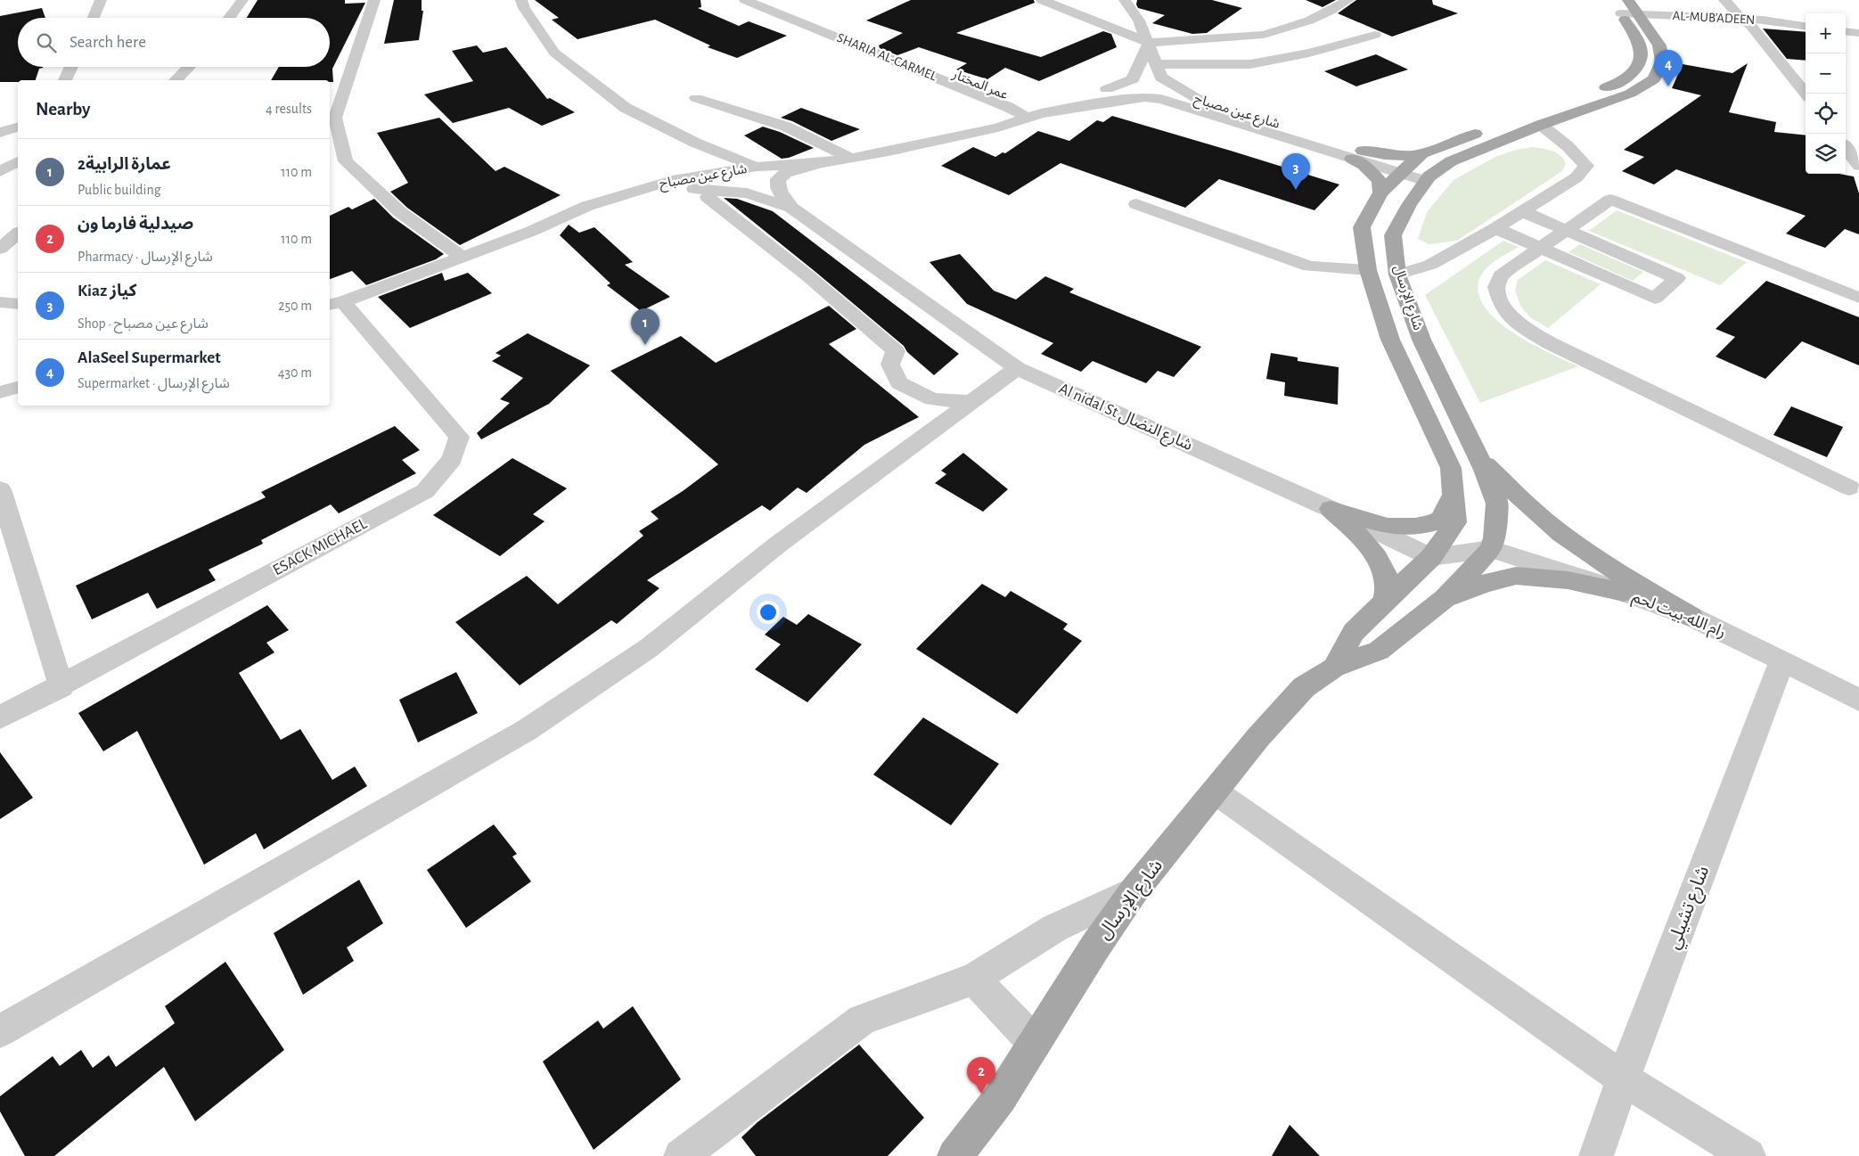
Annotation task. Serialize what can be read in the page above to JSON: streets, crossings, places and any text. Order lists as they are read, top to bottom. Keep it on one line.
{"streets":{"main road":["شارع الإرسال"],"street":["SHARIA AL-CARMEL","عمر المختار","شارع عين مصباح","Al nidal St شارع النضال","ESACK MICHAEL","رام الله-بيت لحم","شارع تشيلي"]},"crossings":[["SHARIA AL-CARMEL","عمر المختار"],["SHARIA AL-CARMEL","شارع عين مصباح"],["عمر المختار","شارع عين مصباح"],["شارع عين مصباح","شارع الإرسال"],["شارع عين مصباح","ESACK MICHAEL"],["شارع الإرسال","Al nidal St شارع النضال"],["شارع الإرسال","رام الله-بيت لحم"],["رام الله-بيت لحم","شارع تشيلي"]],"page":{"map_buttons":["+","−"],"search":"Search here","pins":["4","3","1","2"],"heading":["Nearby","4 results"],"list":[{"mark":"1","name":"عمارة الرابية2","note":"Public building","value":"110 m"},{"mark":"2","name":"صيدلية فارما ون","note":"Pharmacy · شارع الإرسال","value":"110 m"},{"mark":"3","name":"Kiaz كياز","note":"Shop · شارع عين مصباح","value":"250 m"},{"mark":"4","name":"AlaSeel Supermarket","note":"Supermarket · شارع الإرسال","value":"430 m"}]}}
